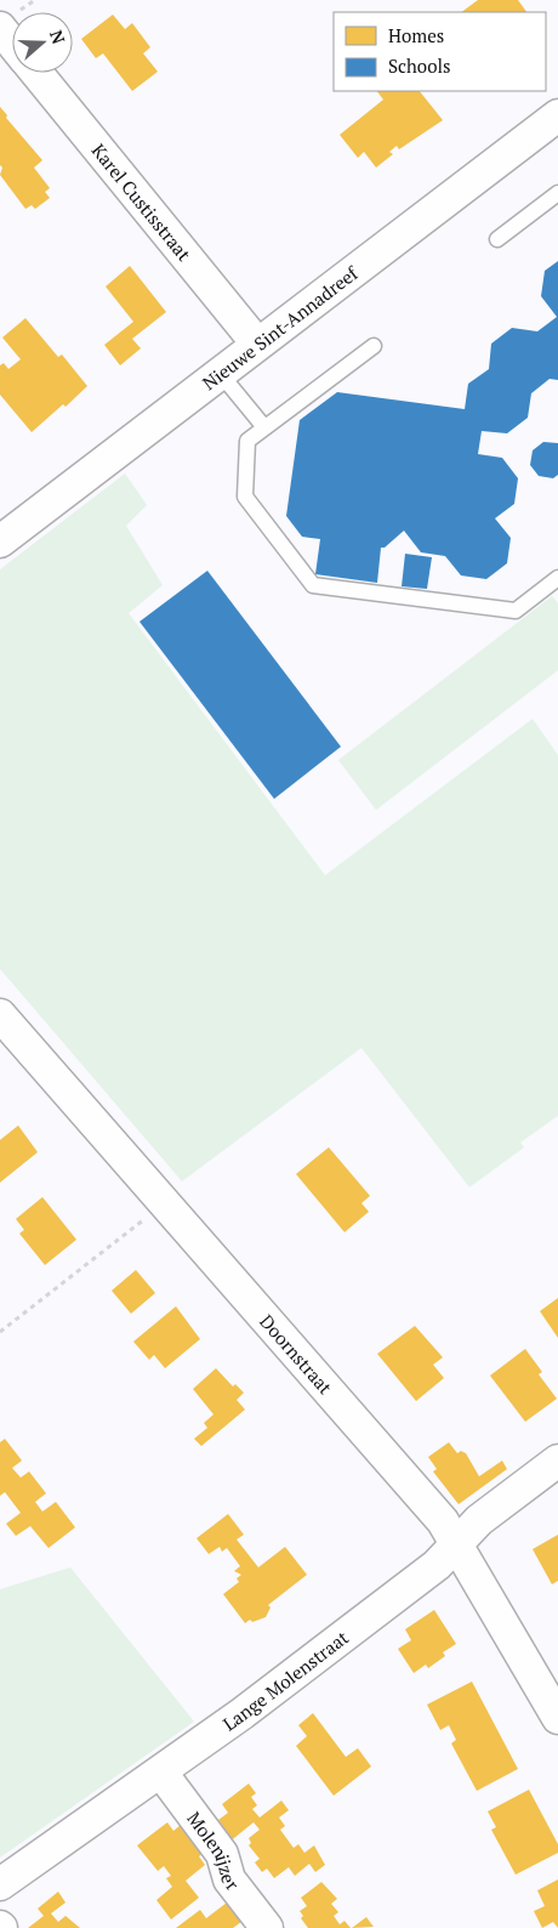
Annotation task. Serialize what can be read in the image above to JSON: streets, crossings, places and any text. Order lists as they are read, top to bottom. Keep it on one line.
{"streets":{"street":["Karel Custisstraat","Nieuwe Sint-Annadreef","Doornstraat","Lange Molenstraat","Molenijzer"]},"crossings":[["Karel Custisstraat","Nieuwe Sint-Annadreef"],["Doornstraat","Lange Molenstraat"],["Lange Molenstraat","Molenijzer"]],"legend":["Homes","Schools"],"north":"right"}
